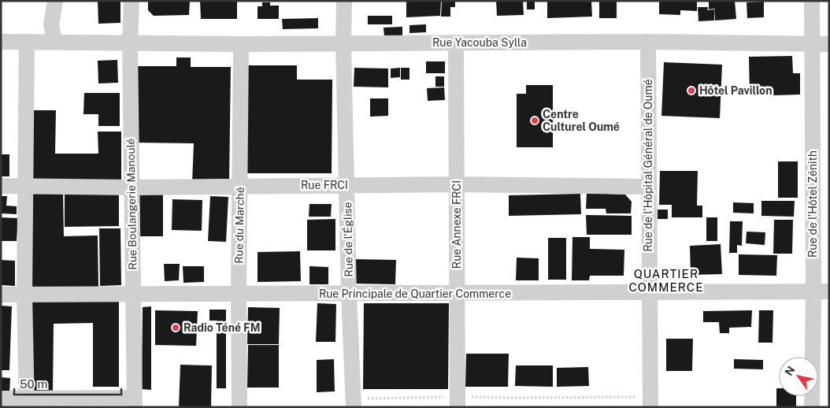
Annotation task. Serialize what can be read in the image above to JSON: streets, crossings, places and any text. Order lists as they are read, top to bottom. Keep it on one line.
{"streets":{"street":["Rue Yacouba Sylla","Rue de l'Hôpital Général de Oumé","Rue FRCI","Rue Boulangerie Manoulé","Rue de l'Hôtel Zénith","Rue Annexe FRCI","Rue du Marché","Rue de l'Église","Rue Principale de Quartier Commerce"]},"crossings":[["Rue Yacouba Sylla","Rue de l'Hôpital Général de Oumé"],["Rue Yacouba Sylla","Rue Boulangerie Manoulé"],["Rue Yacouba Sylla","Rue de l'Hôtel Zénith"],["Rue Yacouba Sylla","Rue Annexe FRCI"],["Rue Yacouba Sylla","Rue du Marché"],["Rue Yacouba Sylla","Rue de l'Église"],["Rue de l'Hôpital Général de Oumé","Rue FRCI"],["Rue de l'Hôpital Général de Oumé","Rue Principale de Quartier Commerce"],["Rue FRCI","Rue Boulangerie Manoulé"],["Rue FRCI","Rue Annexe FRCI"],["Rue FRCI","Rue du Marché"],["Rue FRCI","Rue de l'Église"],["Rue Boulangerie Manoulé","Rue Principale de Quartier Commerce"],["Rue de l'Hôtel Zénith","Rue Principale de Quartier Commerce"],["Rue Annexe FRCI","Rue Principale de Quartier Commerce"],["Rue du Marché","Rue Principale de Quartier Commerce"],["Rue de l'Église","Rue Principale de Quartier Commerce"]],"districts":["QUARTIER COMMERCE"],"places":["Hôtel Pavillon","Centre Culturel Oumé","Radio Téné FM"],"scale_bar":"50 m","north":"top left"}
